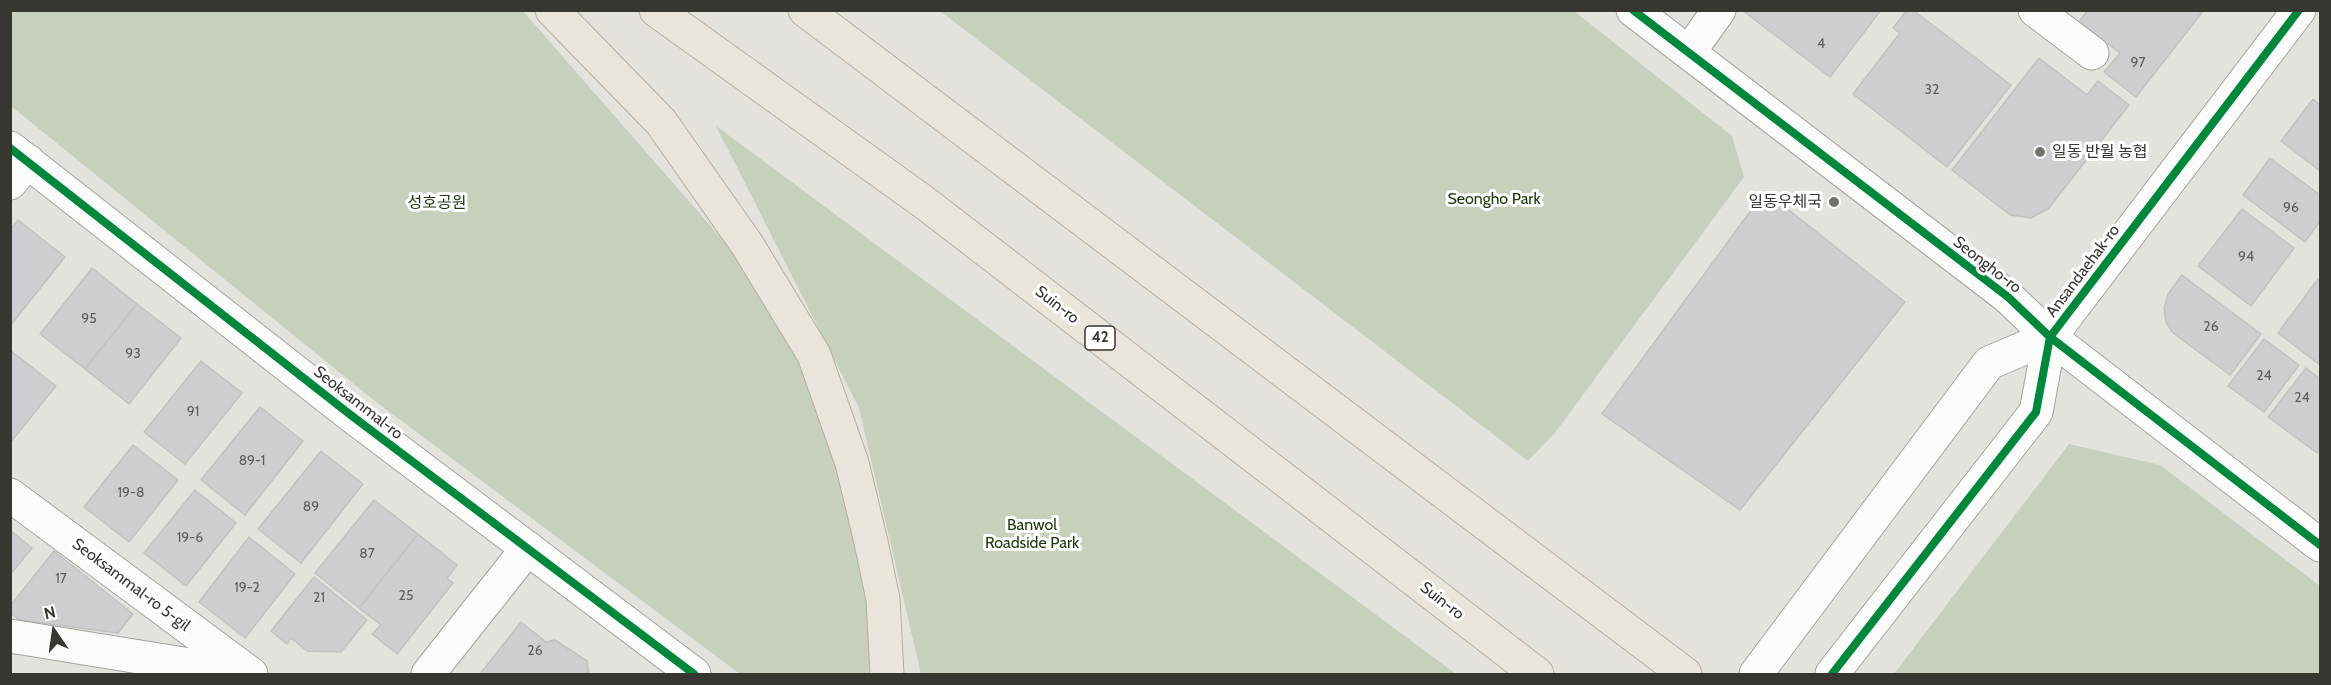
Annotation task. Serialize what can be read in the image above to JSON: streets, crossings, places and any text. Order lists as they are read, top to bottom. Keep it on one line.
{"streets":{"highway":["Suin-ro","42"],"street":["Seongho-ro","Ansandaehak-ro","Seoksammal-ro","Seoksammal-ro 5-gil"]},"crossings":[["Seongho-ro","Ansandaehak-ro"]],"parks":["Seongho Park","성호공원","Banwol Roadside Park"],"places":["일동 반월 농협","일동우체국"],"house_numbers":["4","97","32","96","94","95","26","93","24","24","91","89-1","19-8","89","19-6","87","17","19-2","25","21","26"],"north":"top"}
